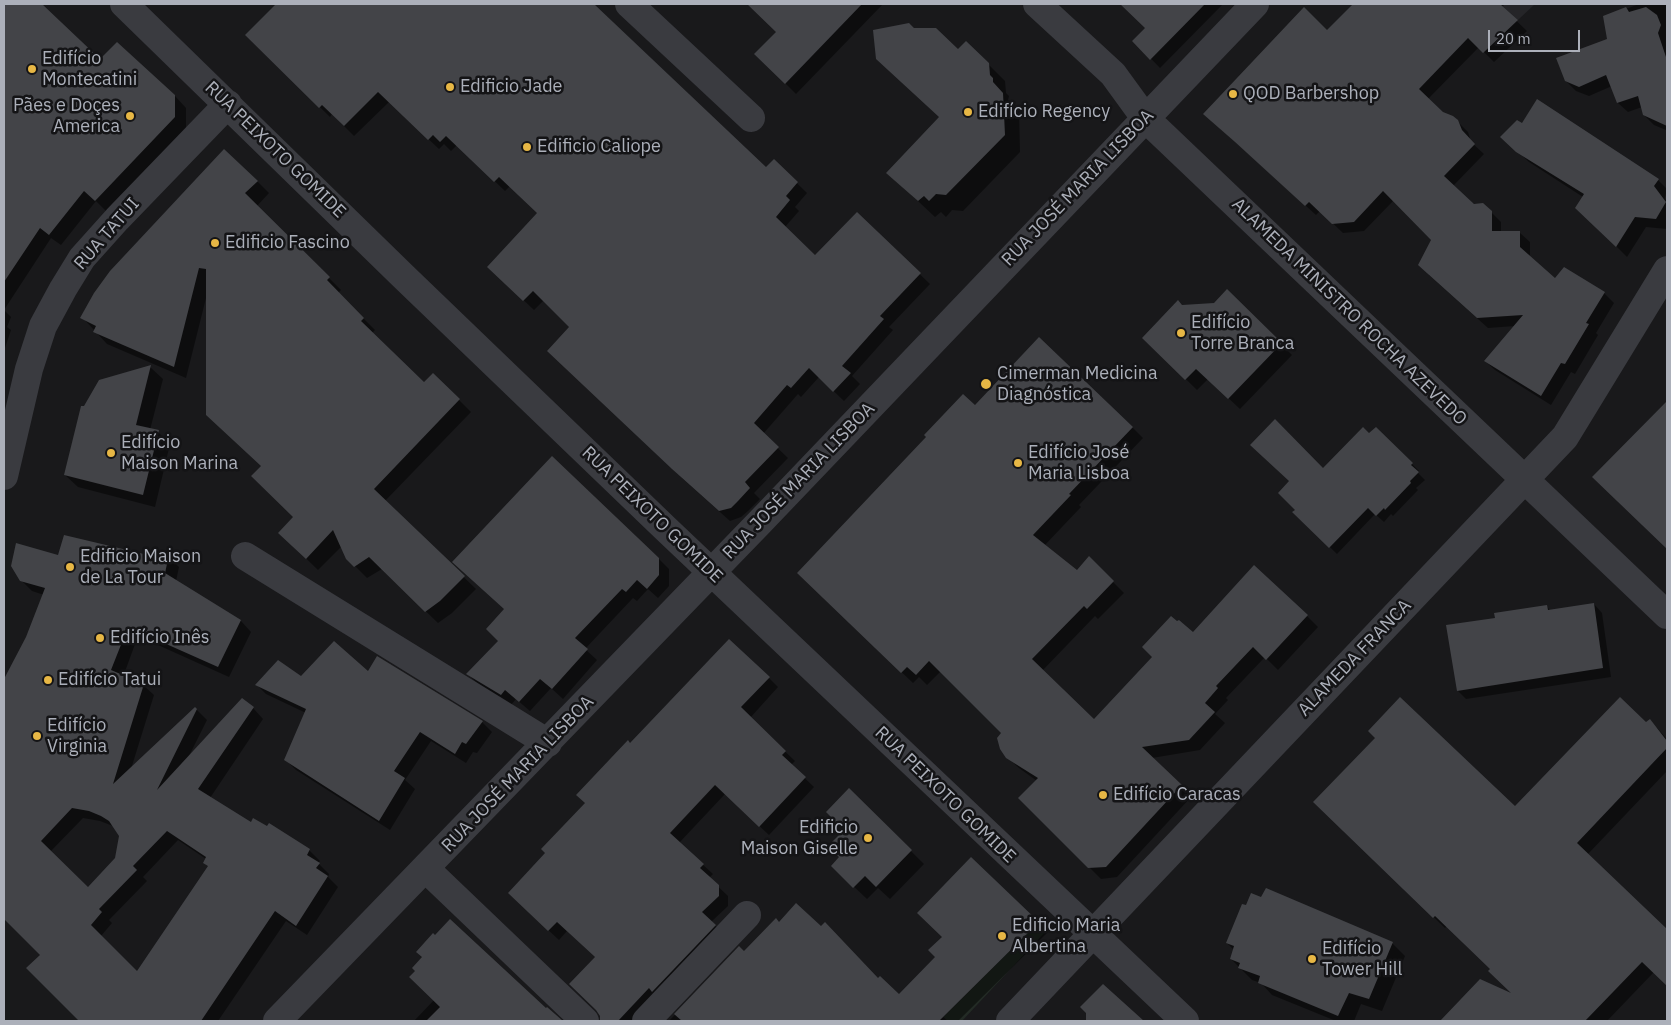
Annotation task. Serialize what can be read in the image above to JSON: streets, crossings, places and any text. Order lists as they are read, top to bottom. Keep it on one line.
{"streets":{"street":["RUA PEIXOTO GOMIDE","RUA JOSÉ MARIA LISBOA","RUA TATUI","ALAMEDA MINISTRO ROCHA AZEVEDO","ALAMEDA FRANCA"]},"crossings":[["RUA PEIXOTO GOMIDE","RUA JOSÉ MARIA LISBOA"],["RUA PEIXOTO GOMIDE","RUA TATUI"],["RUA PEIXOTO GOMIDE","ALAMEDA FRANCA"],["RUA JOSÉ MARIA LISBOA","ALAMEDA MINISTRO ROCHA AZEVEDO"],["ALAMEDA MINISTRO ROCHA AZEVEDO","ALAMEDA FRANCA"]],"places":["Edifício Montecatini","Edificio Jade","QOD Barbershop","Edifício Regency","Pães e Doçes America","Edificio Caliope","Edificio Fascino","Edifício Torre Branca","Cimerman Medicina Diagnóstica","Edifício Maison Marina","Edifício José Maria Lisboa","Edificio Maison de La Tour","Edifício Inês","Edifício Tatui","Edifício Virginia","Edifício Caracas","Edificio Maison Giselle","Edificio Maria Albertina","Edifício Tower Hill"],"scale_bar":"20 m"}
